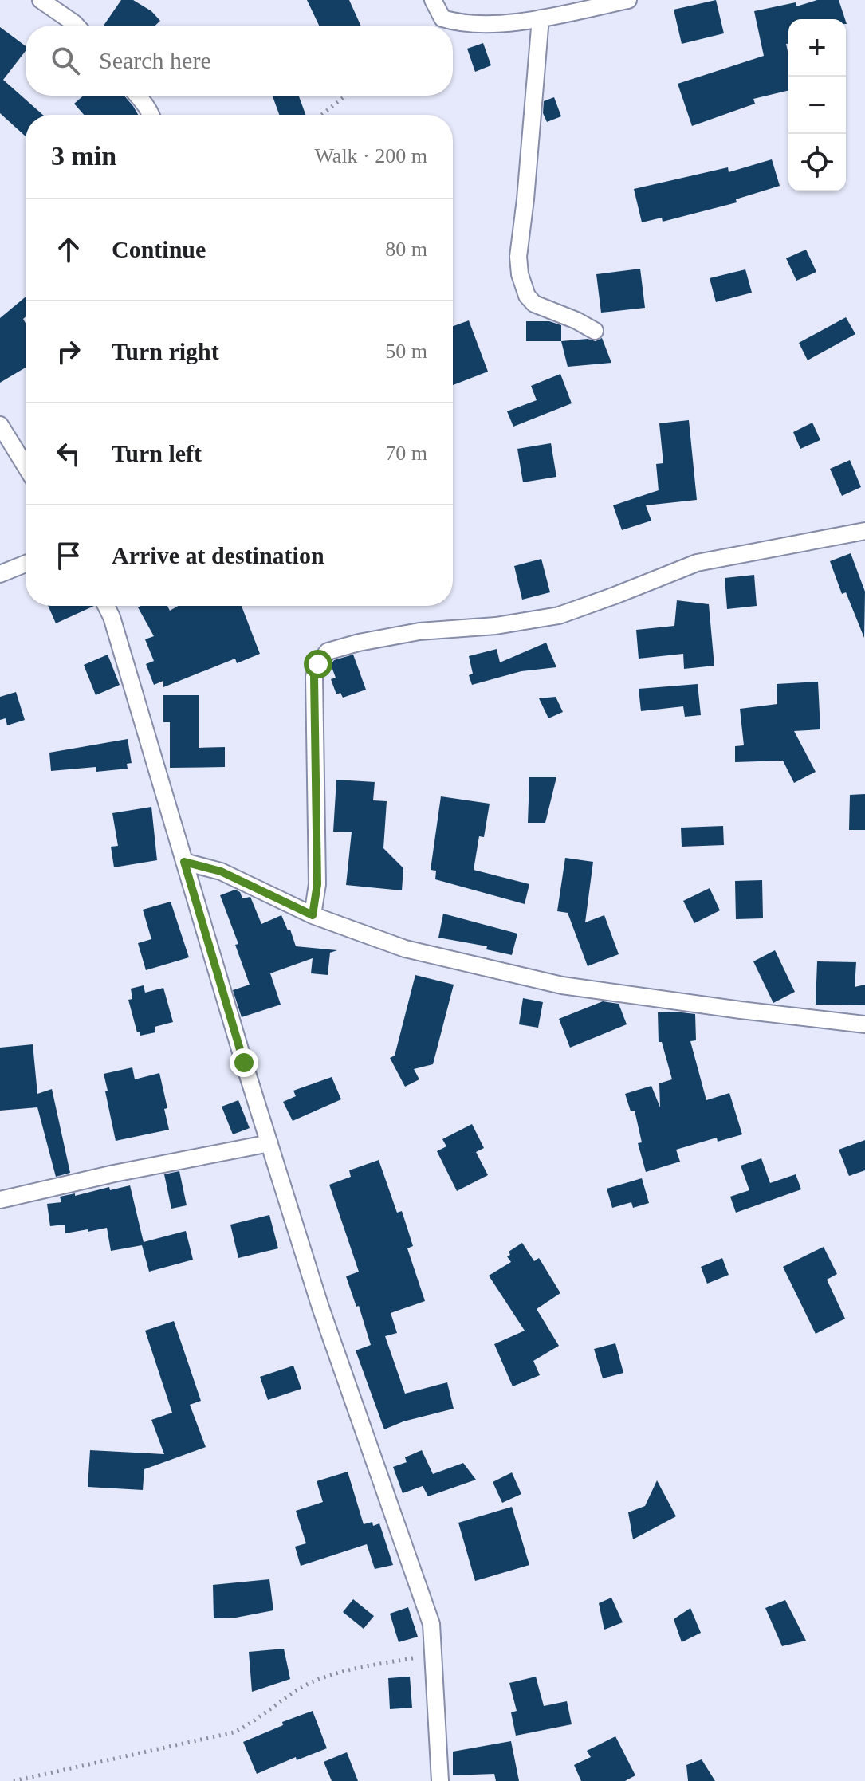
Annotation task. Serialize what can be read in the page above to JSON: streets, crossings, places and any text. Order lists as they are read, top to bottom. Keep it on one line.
{"page":{"map_buttons":["+","−"],"search":"Search here","heading":["3 min","Walk · 200 m"],"list":[["Continue","80 m"],["Turn right","50 m"],["Turn left","70 m"],"Arrive at destination"]}}
